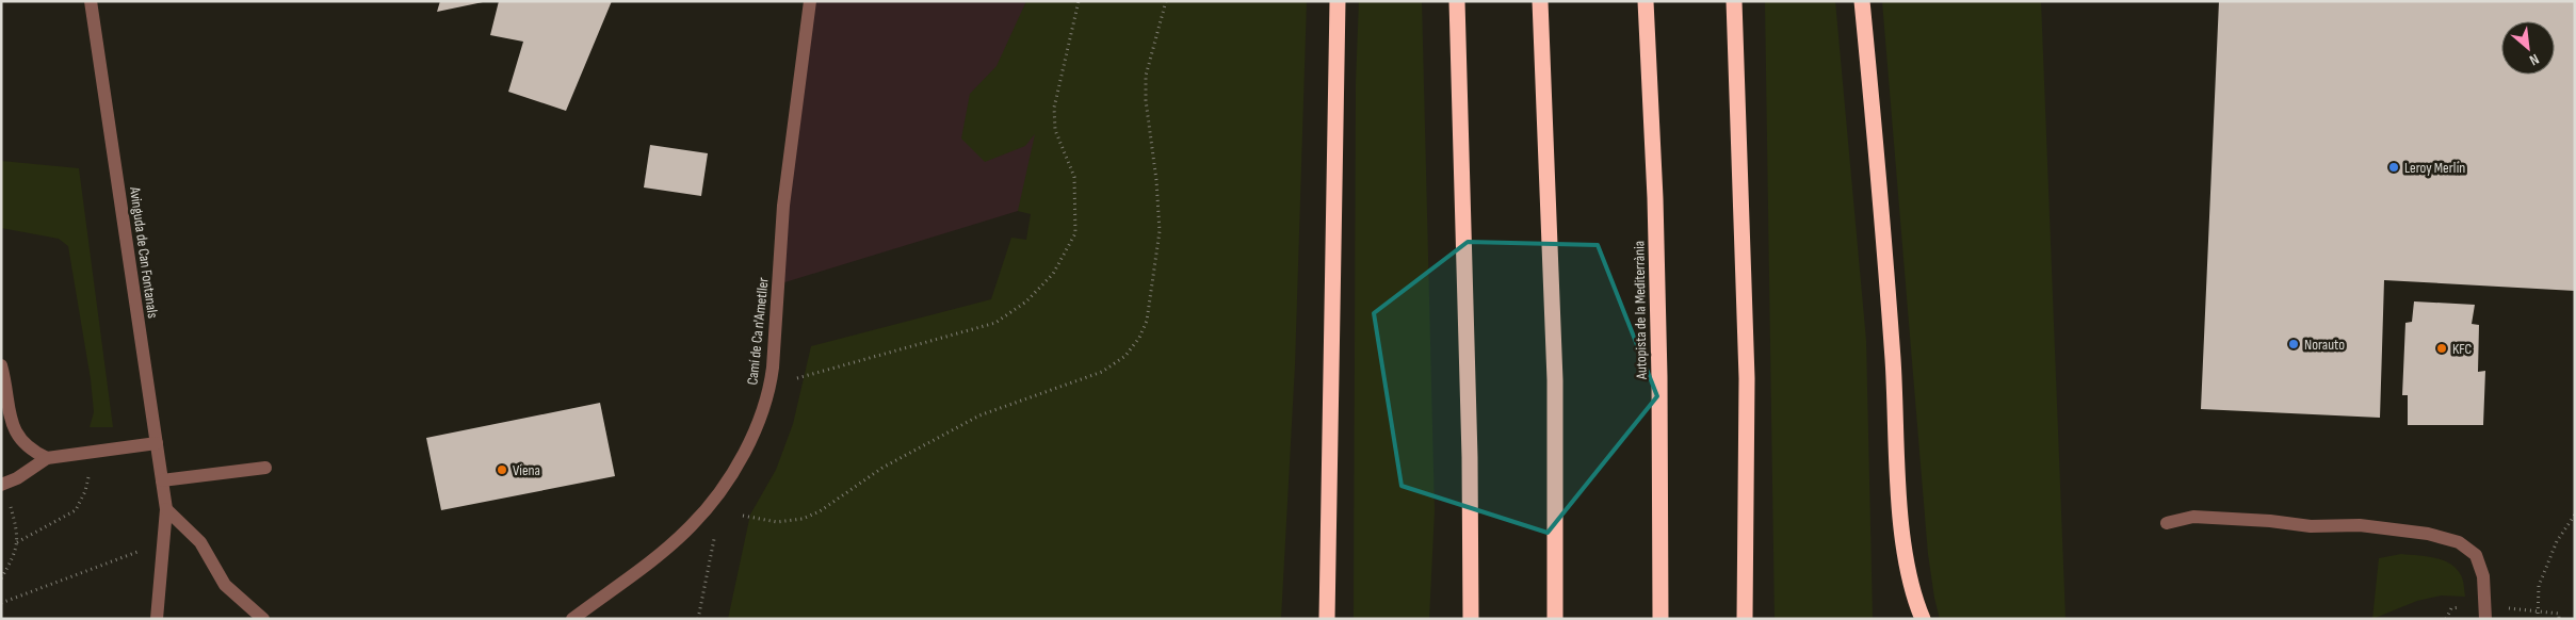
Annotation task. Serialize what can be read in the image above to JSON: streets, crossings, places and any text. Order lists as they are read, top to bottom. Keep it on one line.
{"streets":{"highway":["Autopista de la Mediterrània"],"street":["Avinguda de Can Fontanals","Camí de Ca n'Ametller"]},"places":["Leroy Merlin","Norauto","KFC","Viena"],"north":"bottom right"}
